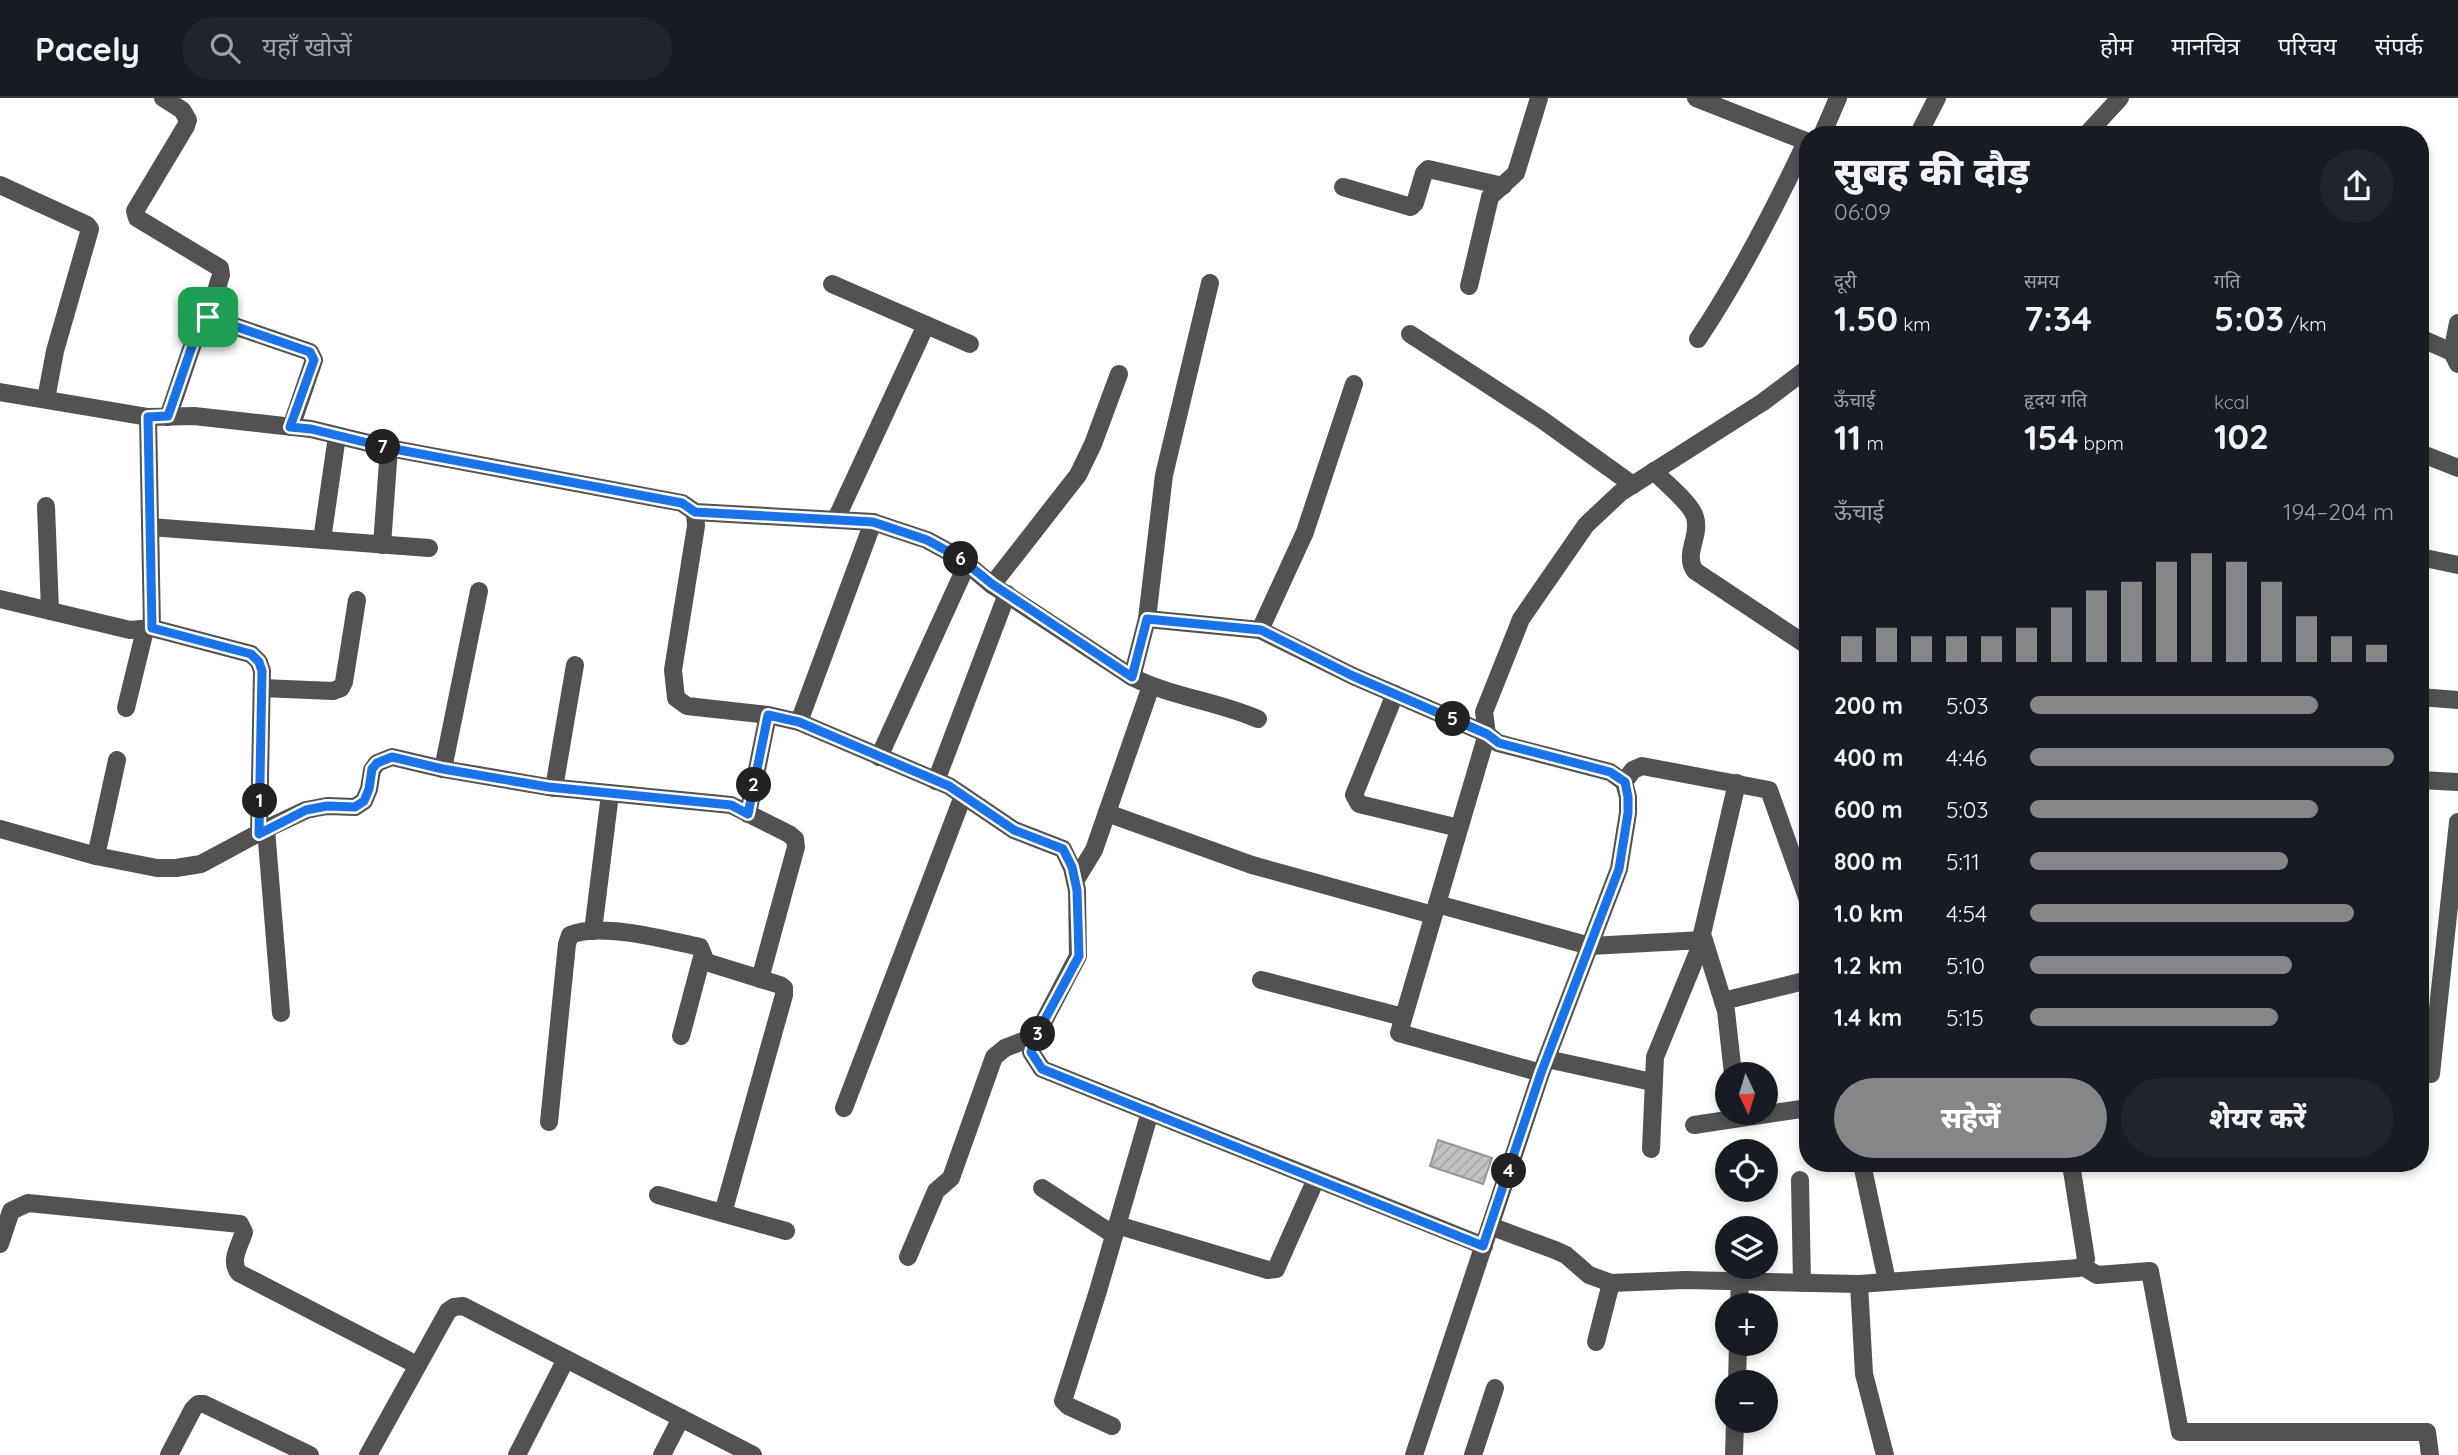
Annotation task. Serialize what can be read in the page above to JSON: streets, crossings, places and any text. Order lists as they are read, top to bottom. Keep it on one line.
{"north":"bottom","page":{"header":"Pacely","search":"यहाँ खोजें","nav":["होम","मानचित्र","परिचय","संपर्क"],"heading":["सुबह की दौड़","06:09"],"stats":[["दूरी","1.50 km"],["समय","7:34"],["गति","5:03 /km"],["ऊँचाई","11 m"],["हृदय गति","154 bpm"],["kcal","102"]],"pins":["7","6","5","2","1","3","4"],"chart":["ऊँचाई","194–204 m"],"list":[{"name":"200 m","note":"5:03"},{"name":"400 m","note":"4:46"},{"name":"600 m","note":"5:03"},{"name":"800 m","note":"5:11"},{"name":"1.0 km","note":"4:54"},{"name":"1.2 km","note":"5:10"},{"name":"1.4 km","note":"5:15"}],"map_buttons":["+","−"],"buttons":["सहेजें","शेयर करें"]}}
